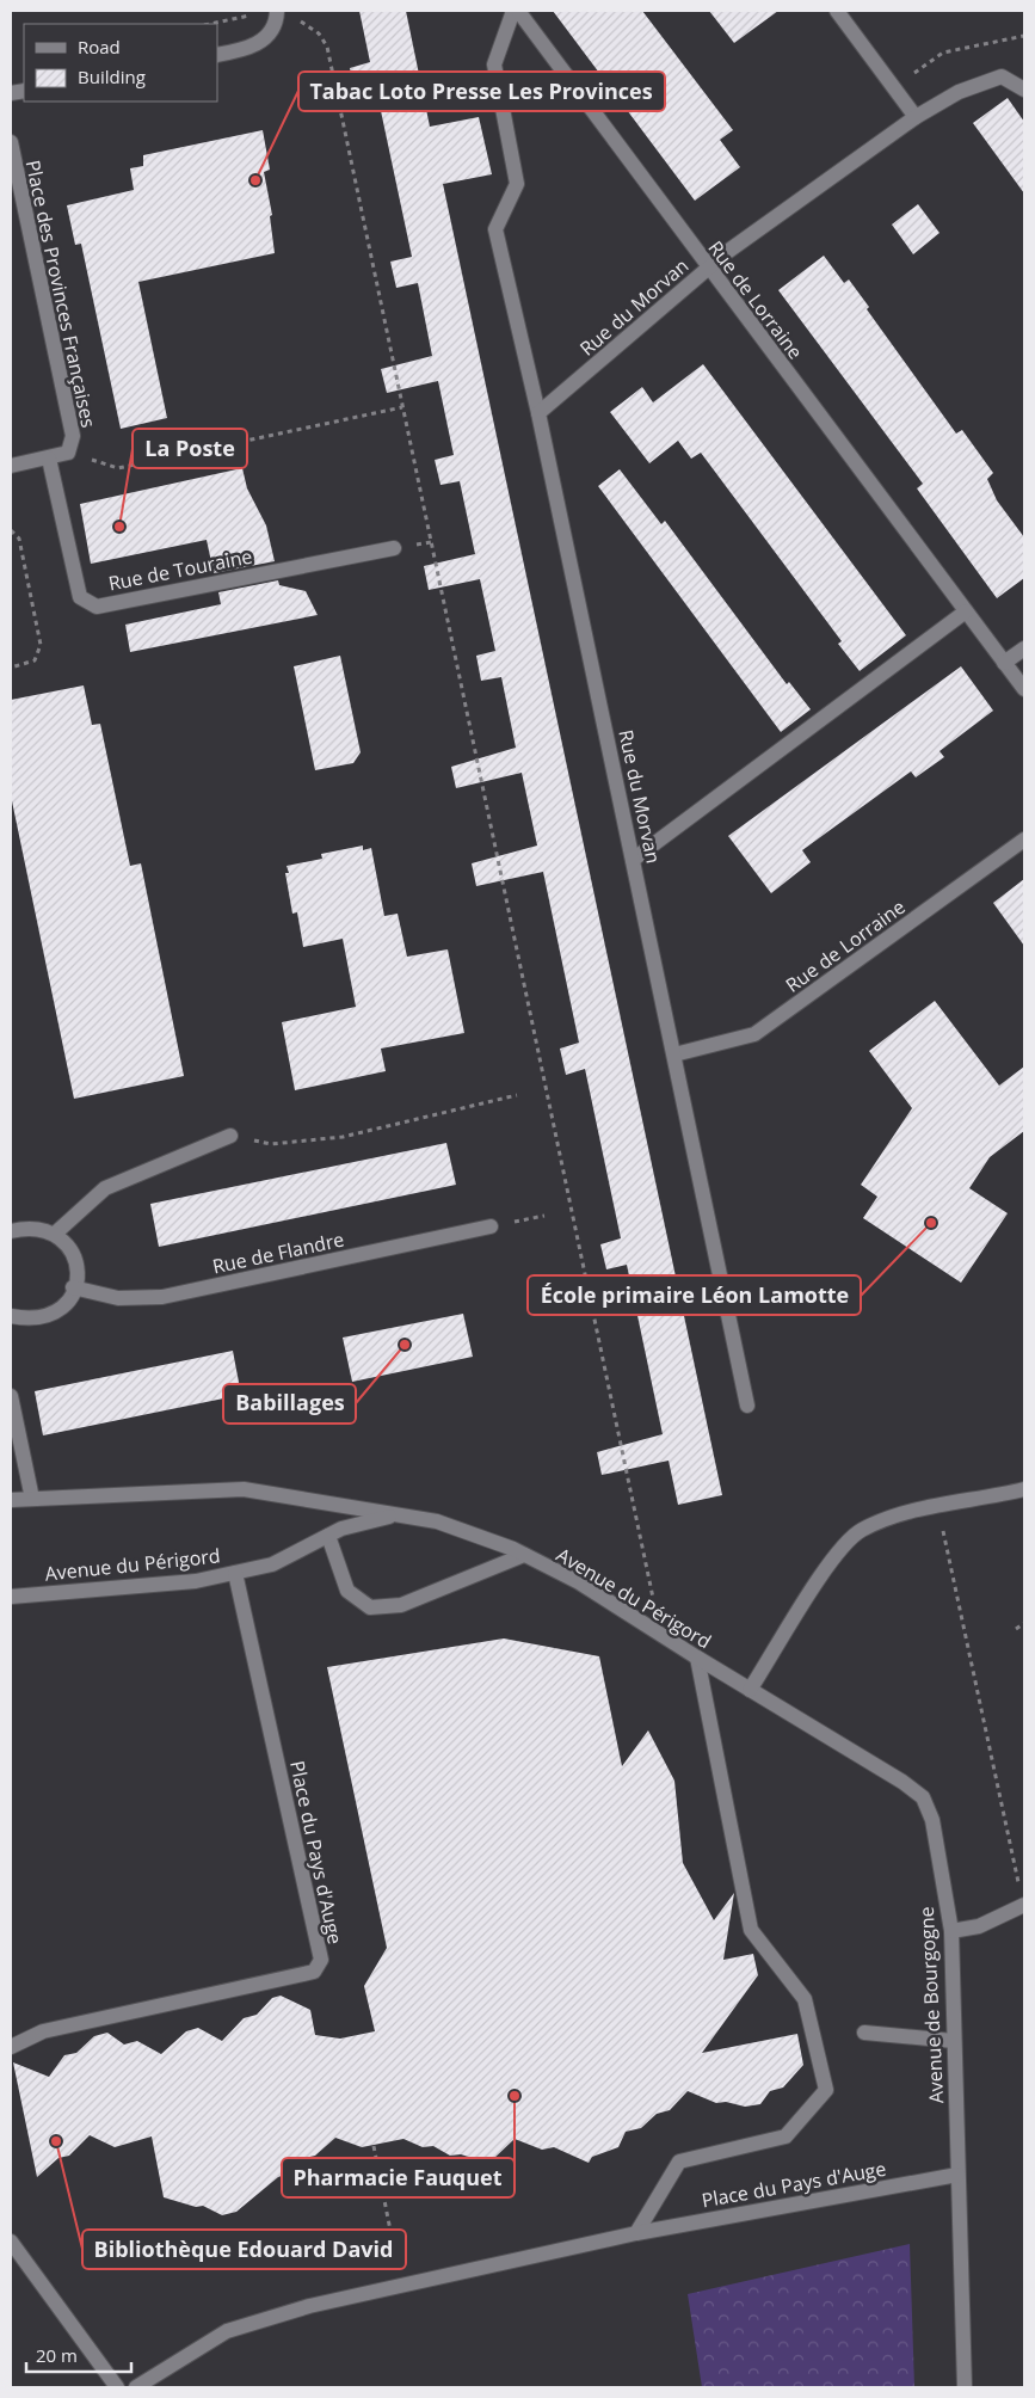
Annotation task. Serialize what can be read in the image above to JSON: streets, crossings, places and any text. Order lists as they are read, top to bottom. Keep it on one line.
{"streets":{"street":["Place des Provinces Françaises","Rue de Lorraine","Rue du Morvan","Rue de Touraine","Rue de Flandre","Avenue du Périgord","Place du Pays d'Auge","Avenue de Bourgogne"]},"crossings":[["Place des Provinces Françaises","Rue de Touraine"],["Rue de Lorraine","Rue du Morvan"],["Avenue du Périgord","Place du Pays d'Auge"],["Avenue du Périgord","Avenue de Bourgogne"],["Place du Pays d'Auge","Avenue de Bourgogne"]],"places":["Tabac Loto Presse Les Provinces","La Poste","École primaire Léon Lamotte","Babillages","Pharmacie Fauquet","Bibliothèque Edouard David"],"legend":["Road","Building"],"scale_bar":"20 m"}
